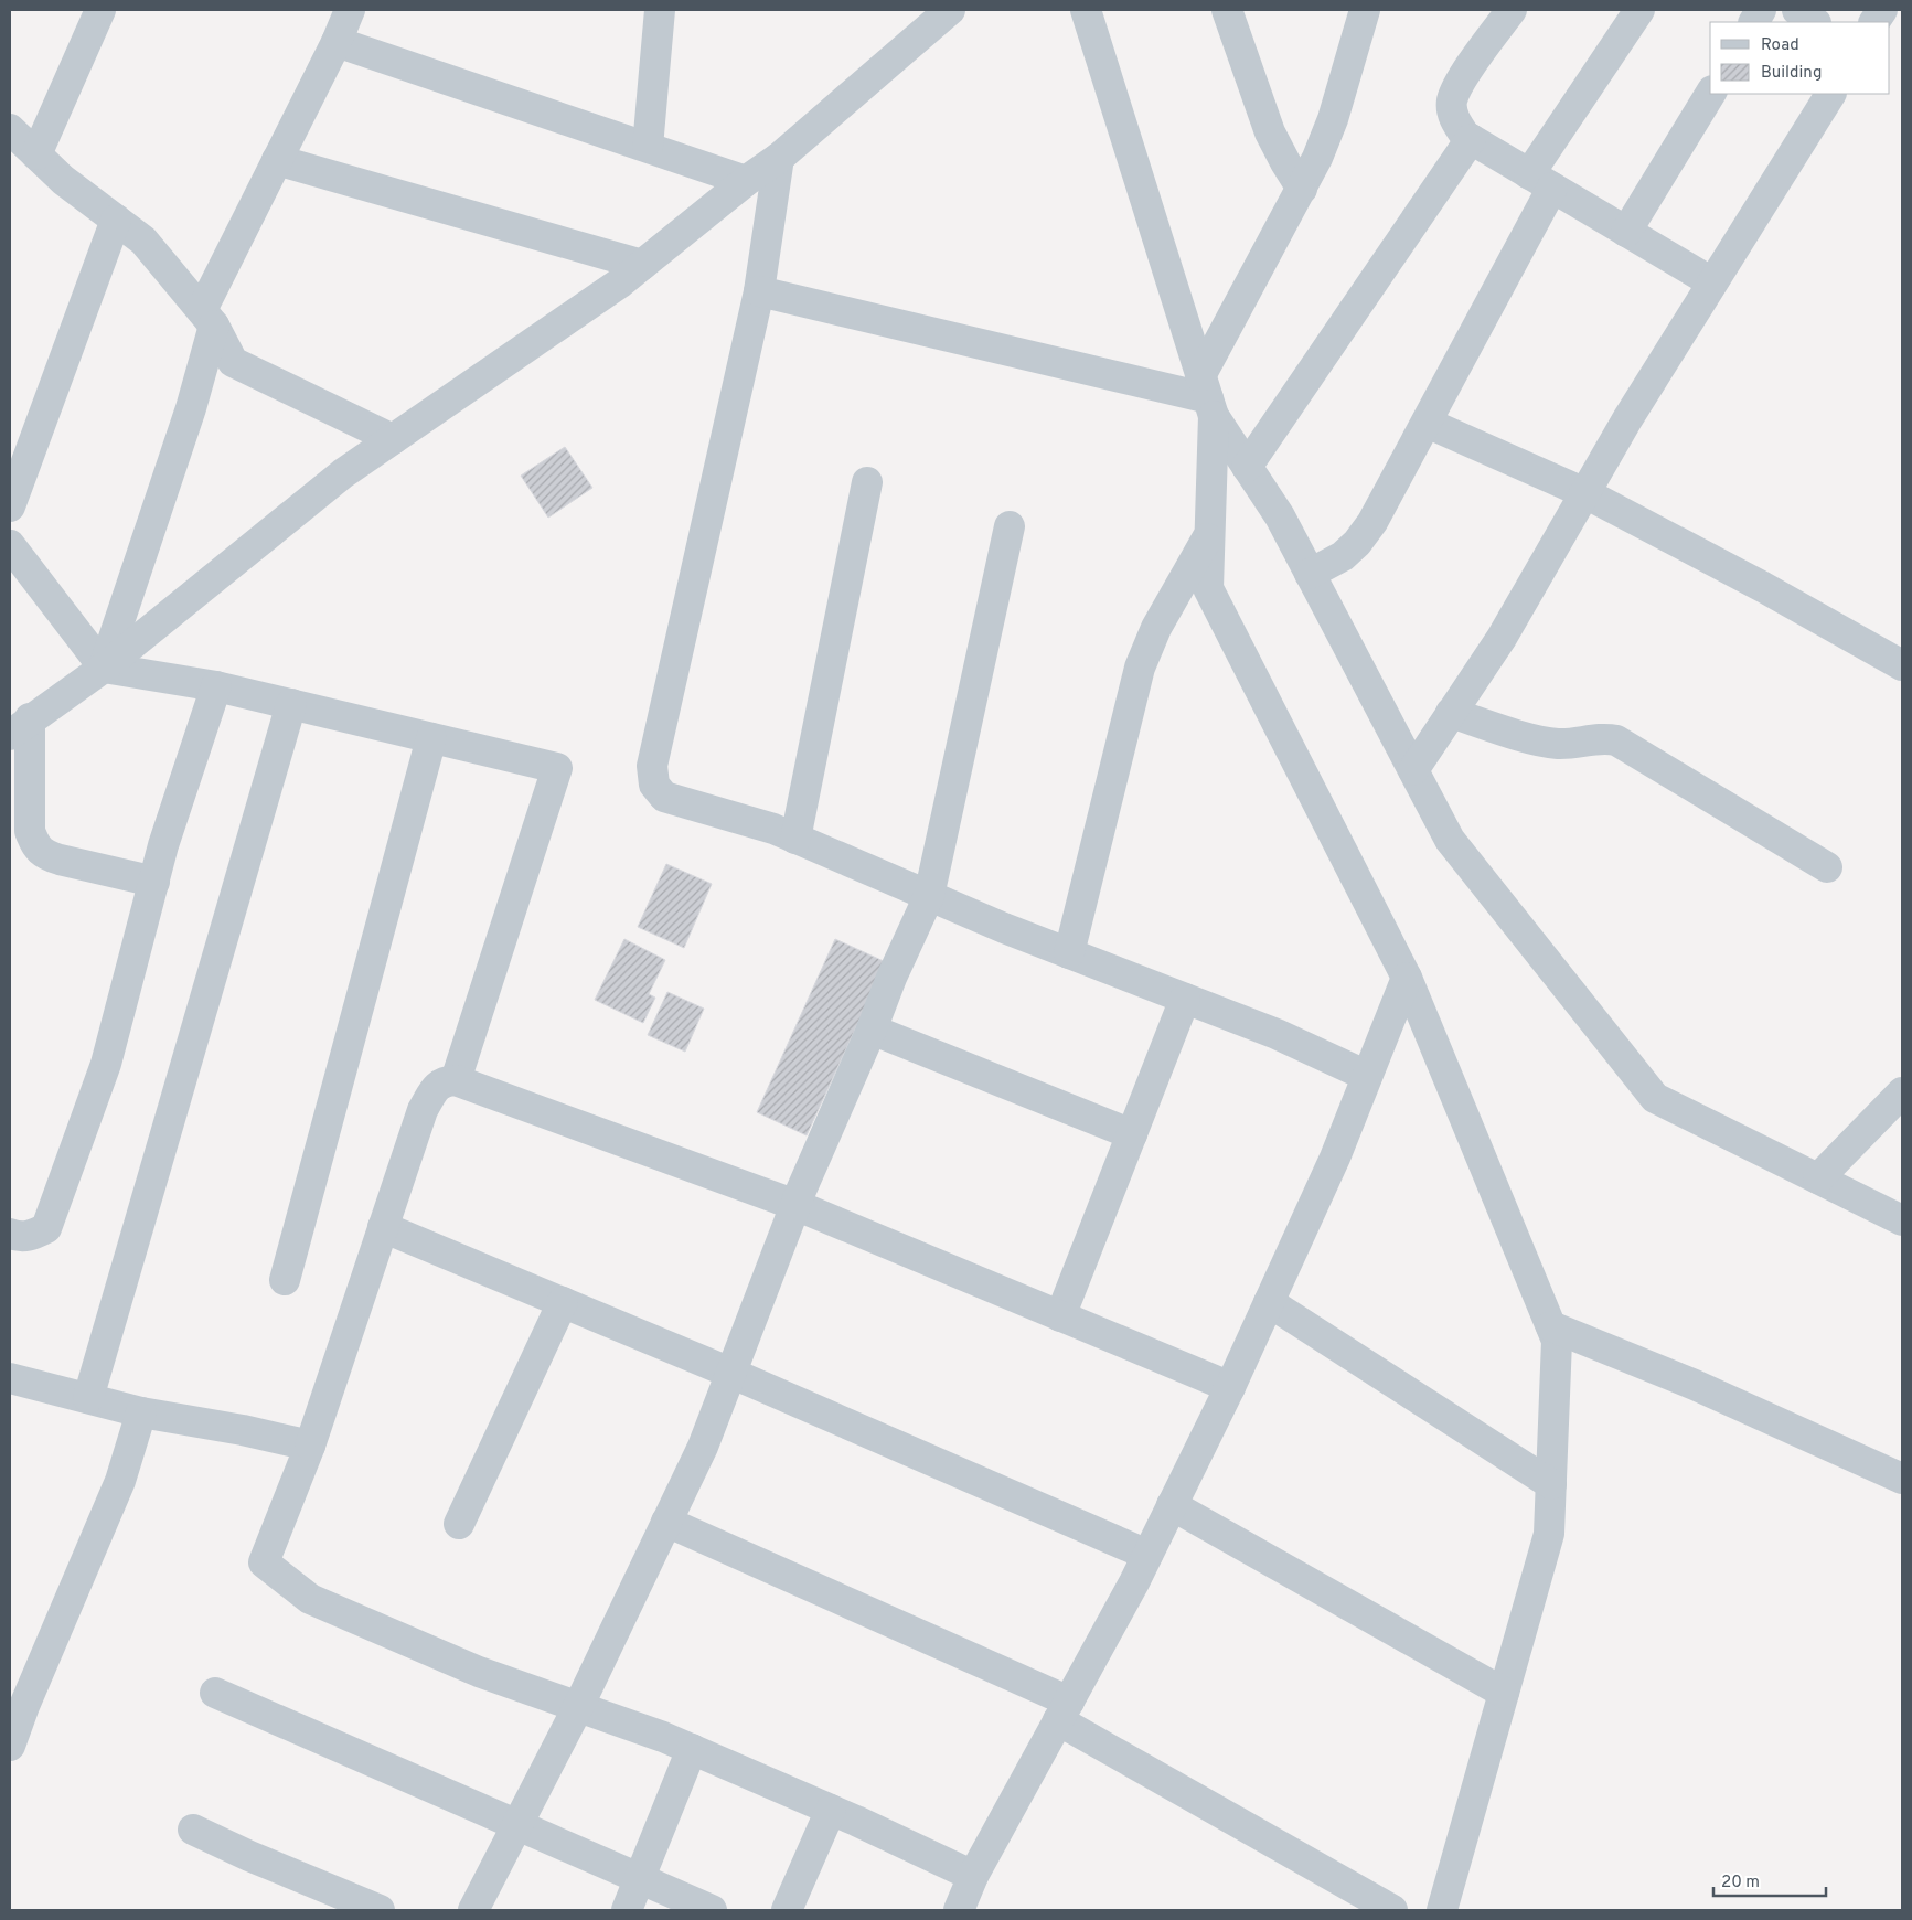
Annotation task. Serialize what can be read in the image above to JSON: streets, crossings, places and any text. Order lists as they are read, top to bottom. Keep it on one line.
{"legend":["Road","Building"],"scale_bar":"20 m"}
